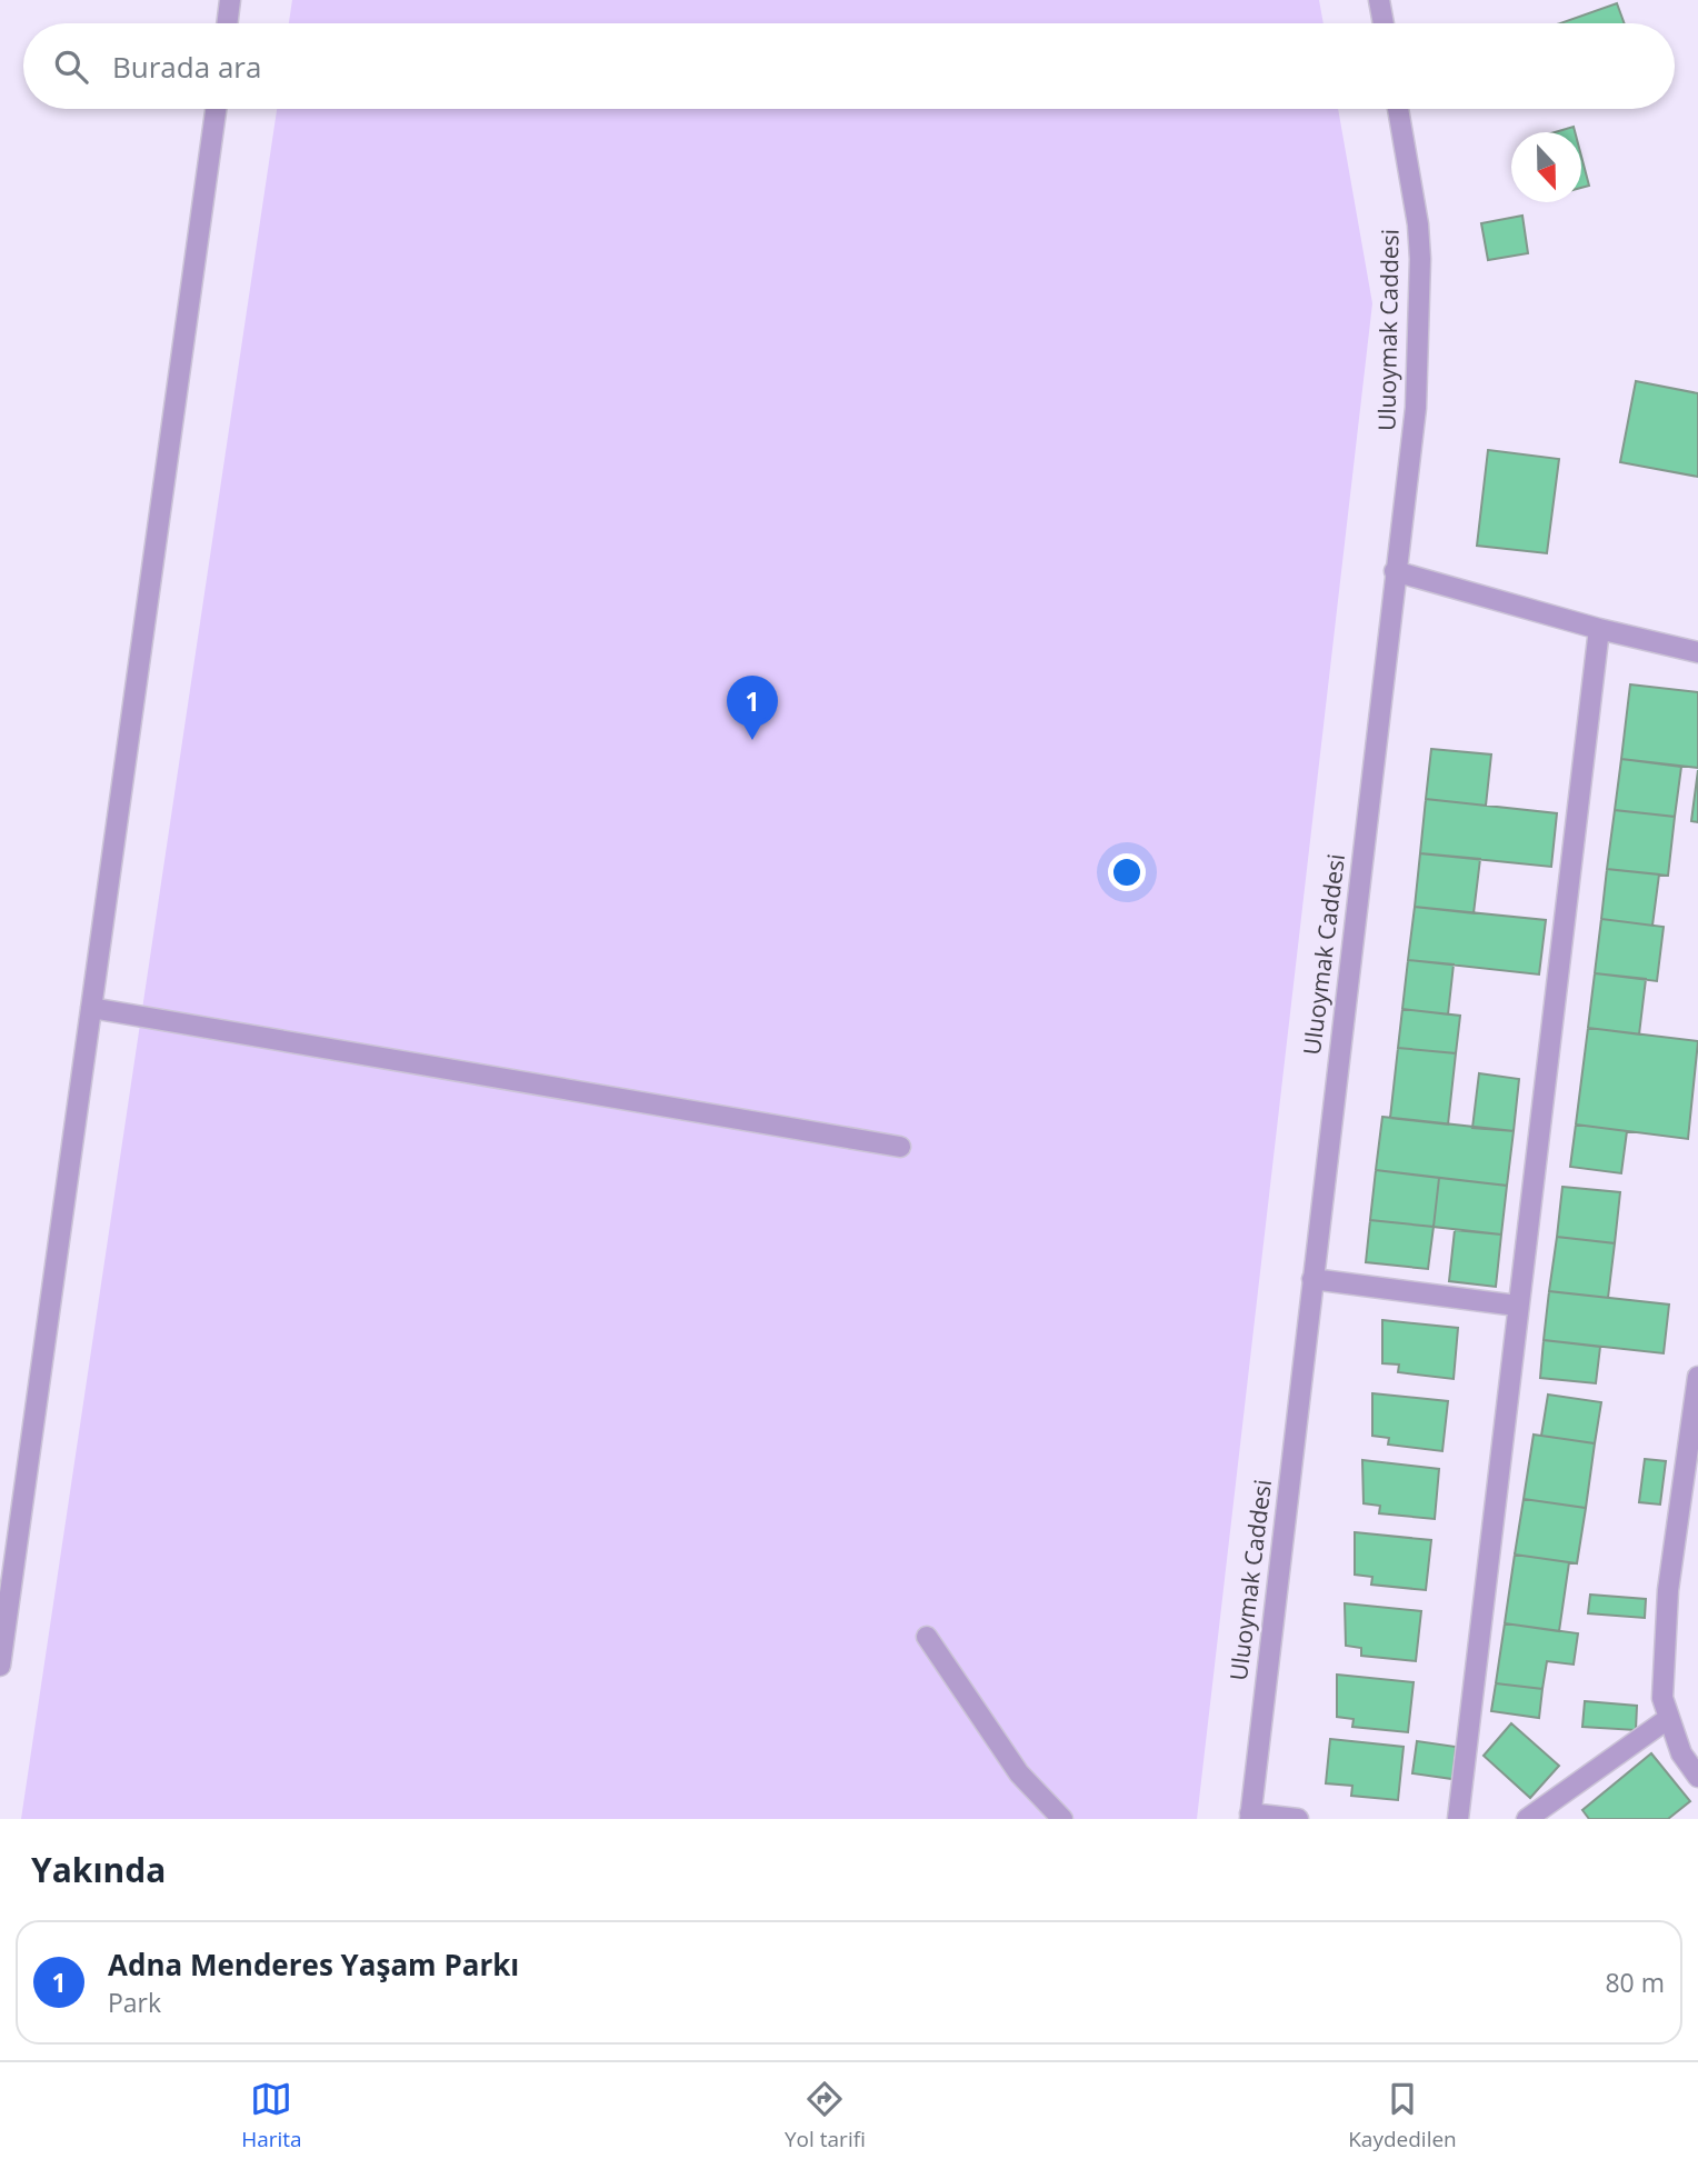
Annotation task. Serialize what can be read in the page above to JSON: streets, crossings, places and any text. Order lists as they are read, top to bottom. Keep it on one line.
{"streets":{"street":["Uluoymak Caddesi"]},"north":"bottom","page":{"search":"Burada ara","pins":"1","heading":"Yakında","list":[{"mark":"1","name":"Adna Menderes Yaşam Parkı","note":"Park","value":"80 m"}],"nav":["Harita","Yol tarifi","Kaydedilen"]}}
